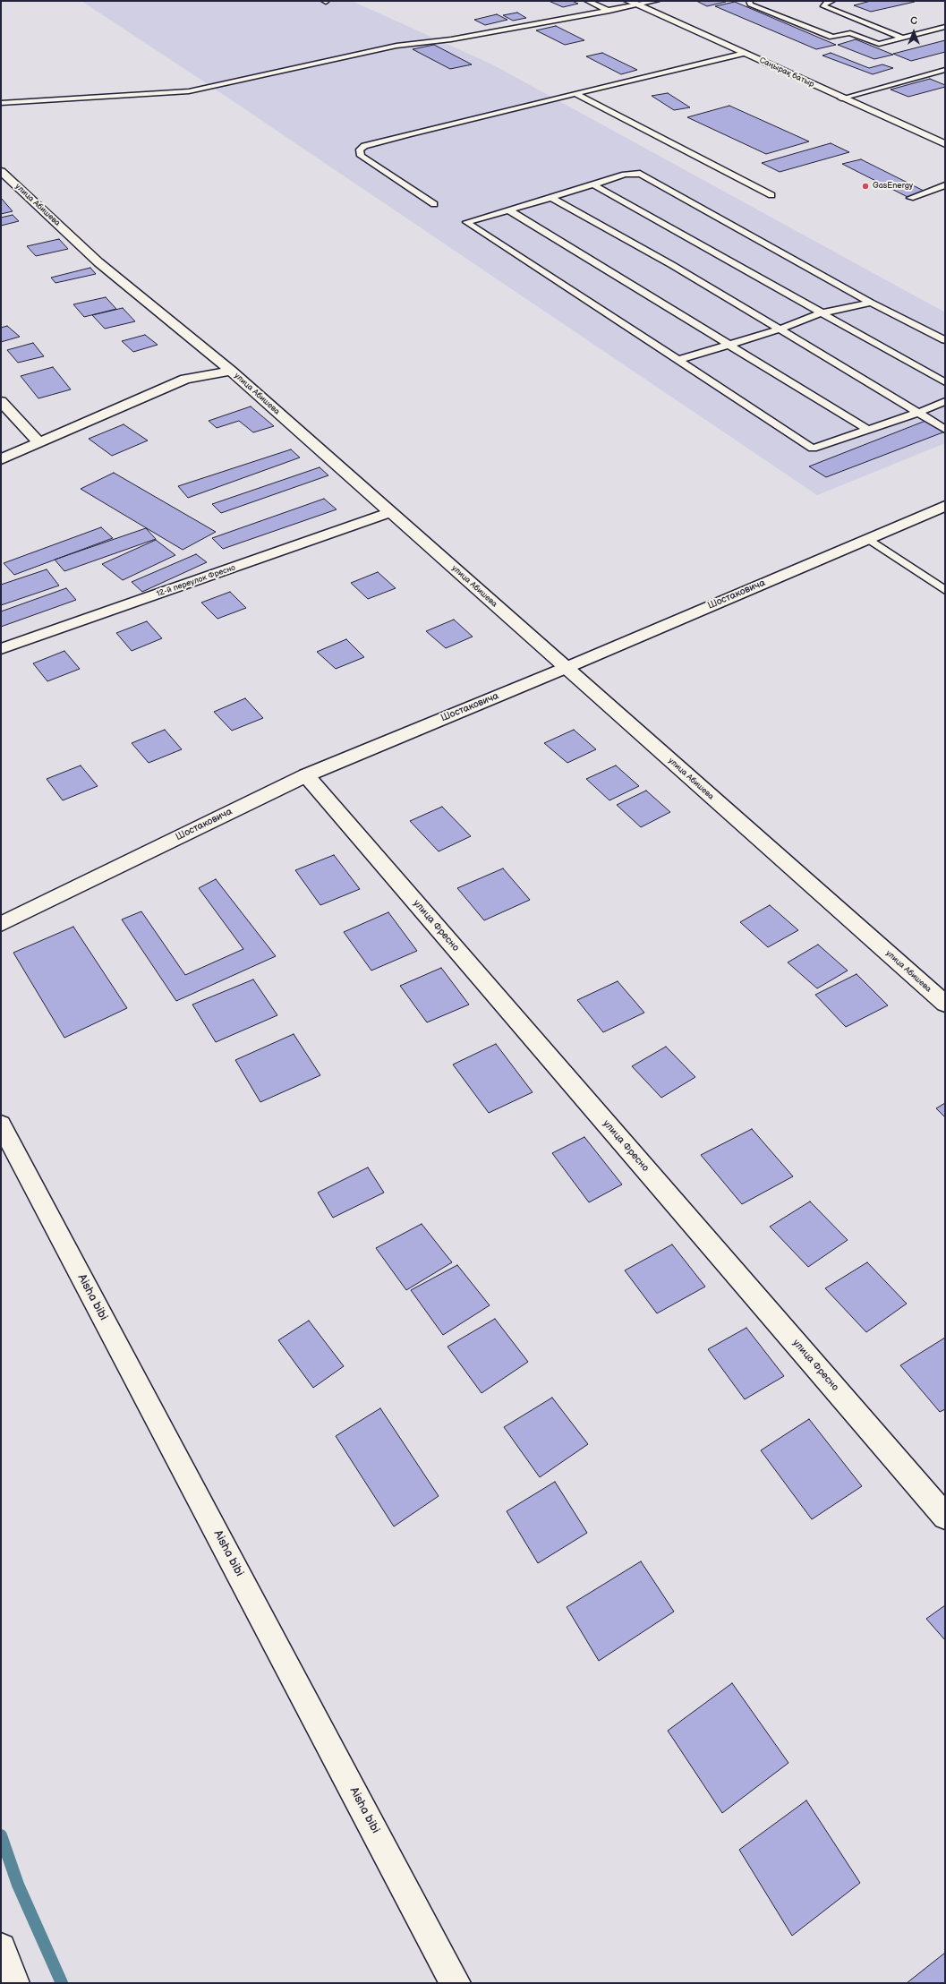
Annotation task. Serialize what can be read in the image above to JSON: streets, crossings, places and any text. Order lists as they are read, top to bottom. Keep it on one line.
{"streets":{"street":["Саңырақ батыр","улица Абишева","12-й переулок Фресно","Шостаковича","улица Фресно","Aisha bibi"]},"crossings":[["улица Абишева","12-й переулок Фресно"],["улица Абишева","Шостаковича"],["Шостаковича","улица Фресно"]],"places":["GasEnergy"],"north":"top"}
